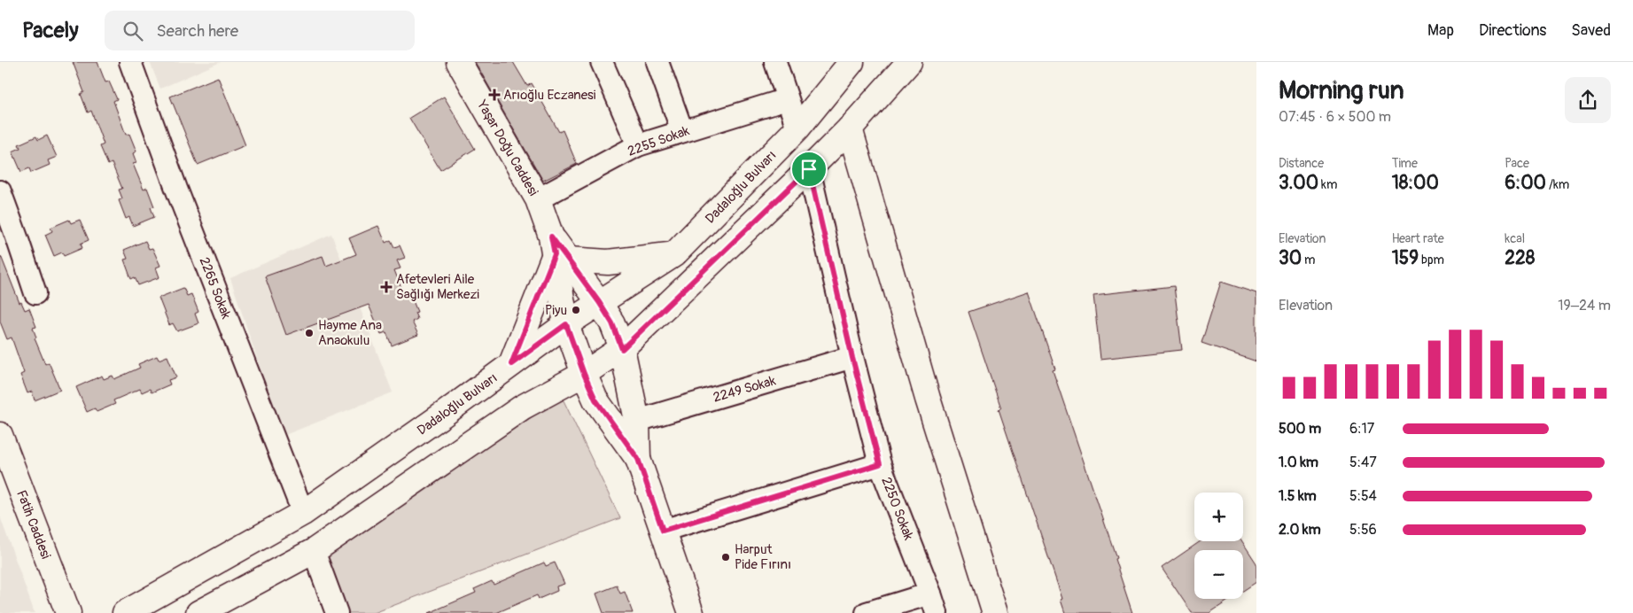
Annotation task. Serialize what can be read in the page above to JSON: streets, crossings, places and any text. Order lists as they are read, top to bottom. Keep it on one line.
{"streets":{"street":["2255 Sokak","Yaşar Doğu Caddesi","Dadaloğlu Bulvarı","2265 Sokak","2249 Sokak","2250 Sokak","Fatih Caddesi"]},"crossings":[["2255 Sokak","Yaşar Doğu Caddesi"],["Dadaloğlu Bulvarı","2265 Sokak"],["2249 Sokak","2250 Sokak"]],"places":{"health":["Arıoğlu Eczanesi","Afetevleri Aile Sağlığı Merkezi"],"other":["Piyu","Hayme Ana Anaokulu","Harput Pide Fırını"]},"page":{"header":"Pacely","search":"Search here","nav":["Map","Directions","Saved"],"heading":["Morning run","07:45 · 6 × 500 m"],"stats":[["Distance","3.00 km"],["Time","18:00"],["Pace","6:00 /km"],["Elevation","30 m"],["Heart rate","159 bpm"],["kcal","228"]],"chart":["Elevation","19–24 m"],"list":[{"name":"500 m","note":"6:17"},{"name":"1.0 km","note":"5:47"},{"name":"1.5 km","note":"5:54"},{"name":"2.0 km","note":"5:56"}],"map_buttons":["+","−"]}}
